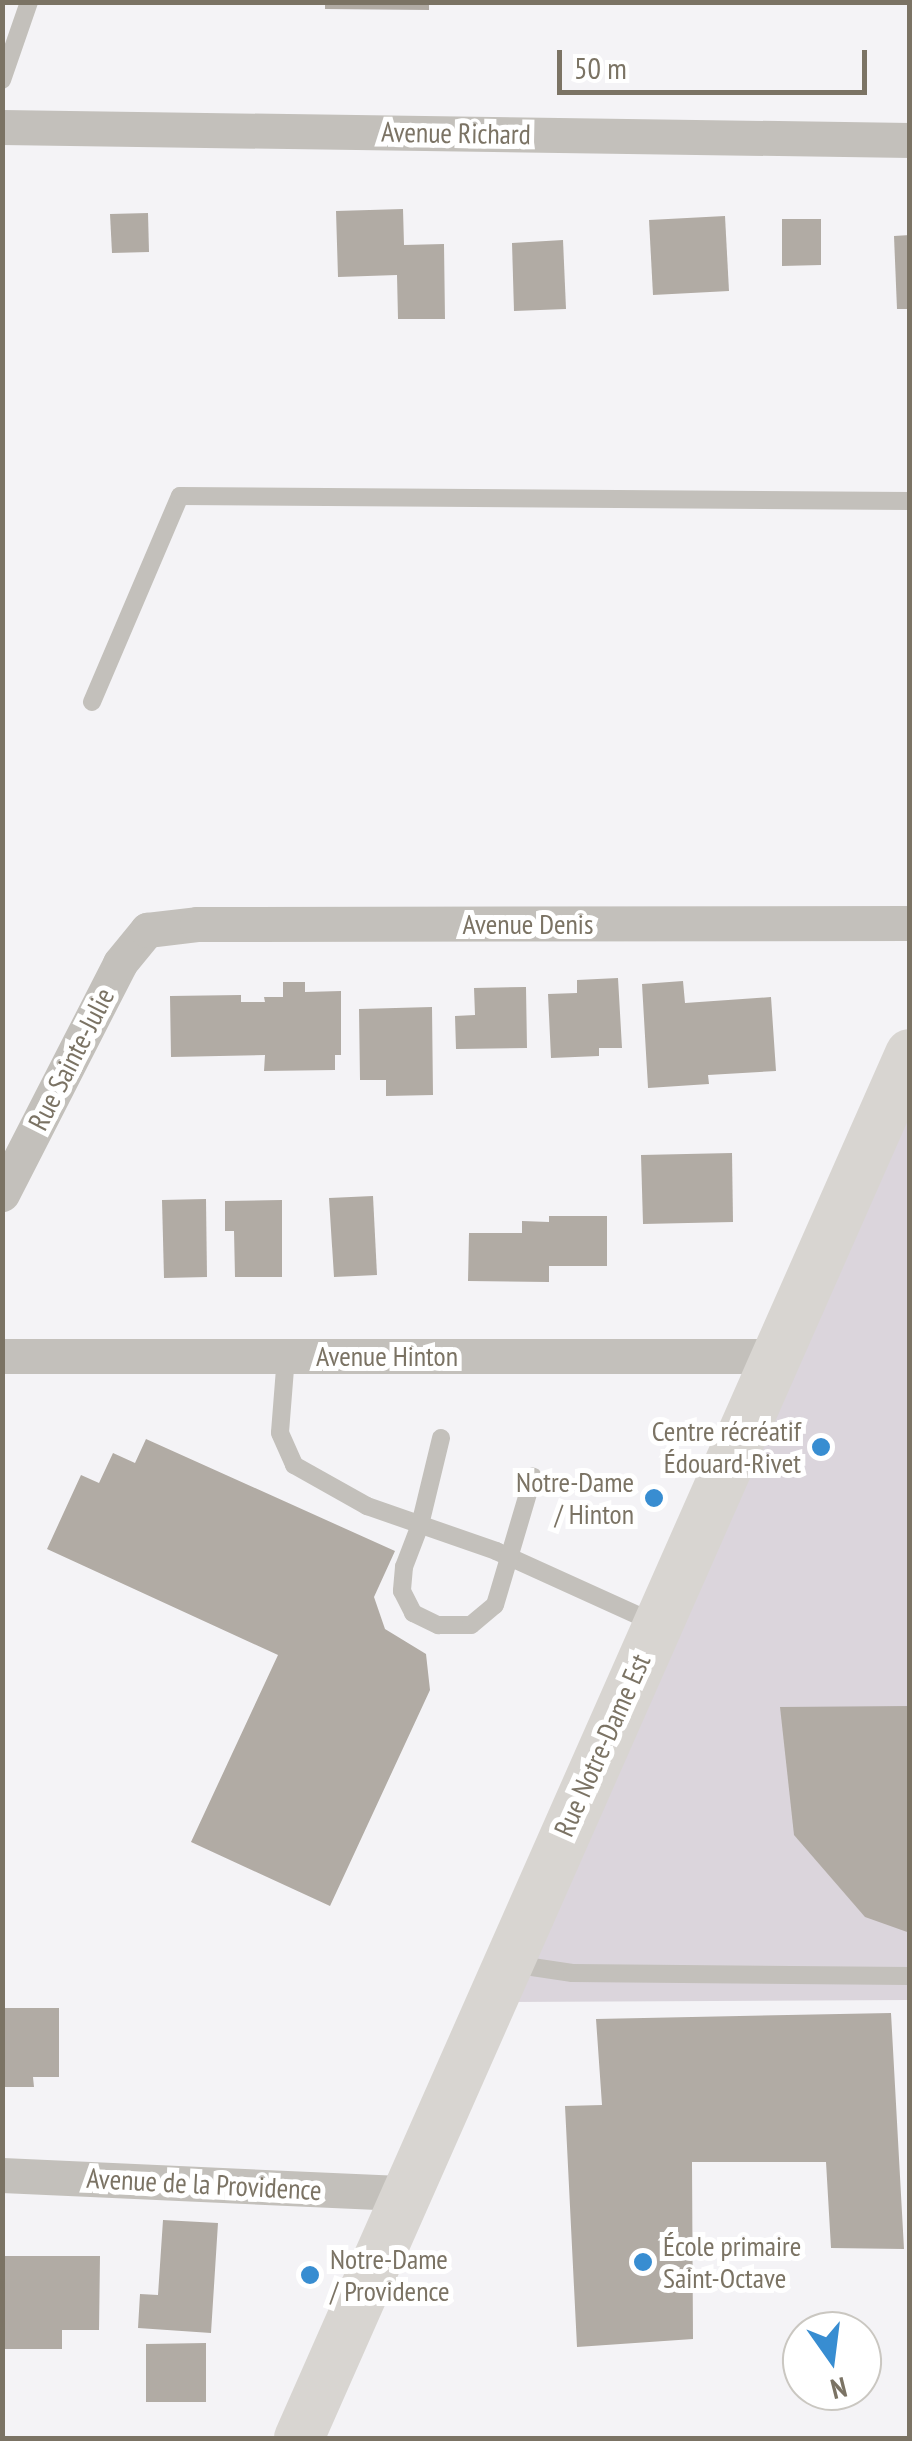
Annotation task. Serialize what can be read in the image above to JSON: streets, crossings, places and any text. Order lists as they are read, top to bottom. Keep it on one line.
{"streets":{"main road":["Rue Notre-Dame Est"],"street":["Avenue Richard","Avenue Denis","Rue Sainte-Julie","Avenue Hinton","Avenue de la Providence"]},"crossings":[["Avenue Denis","Rue Sainte-Julie"],["Avenue Hinton","Rue Notre-Dame Est"],["Rue Notre-Dame Est","Avenue de la Providence"]],"places":["Centre récréatif Édouard-Rivet","Notre-Dame / Hinton","École primaire Saint-Octave","Notre-Dame / Providence"],"scale_bar":"50 m","north":"bottom"}
